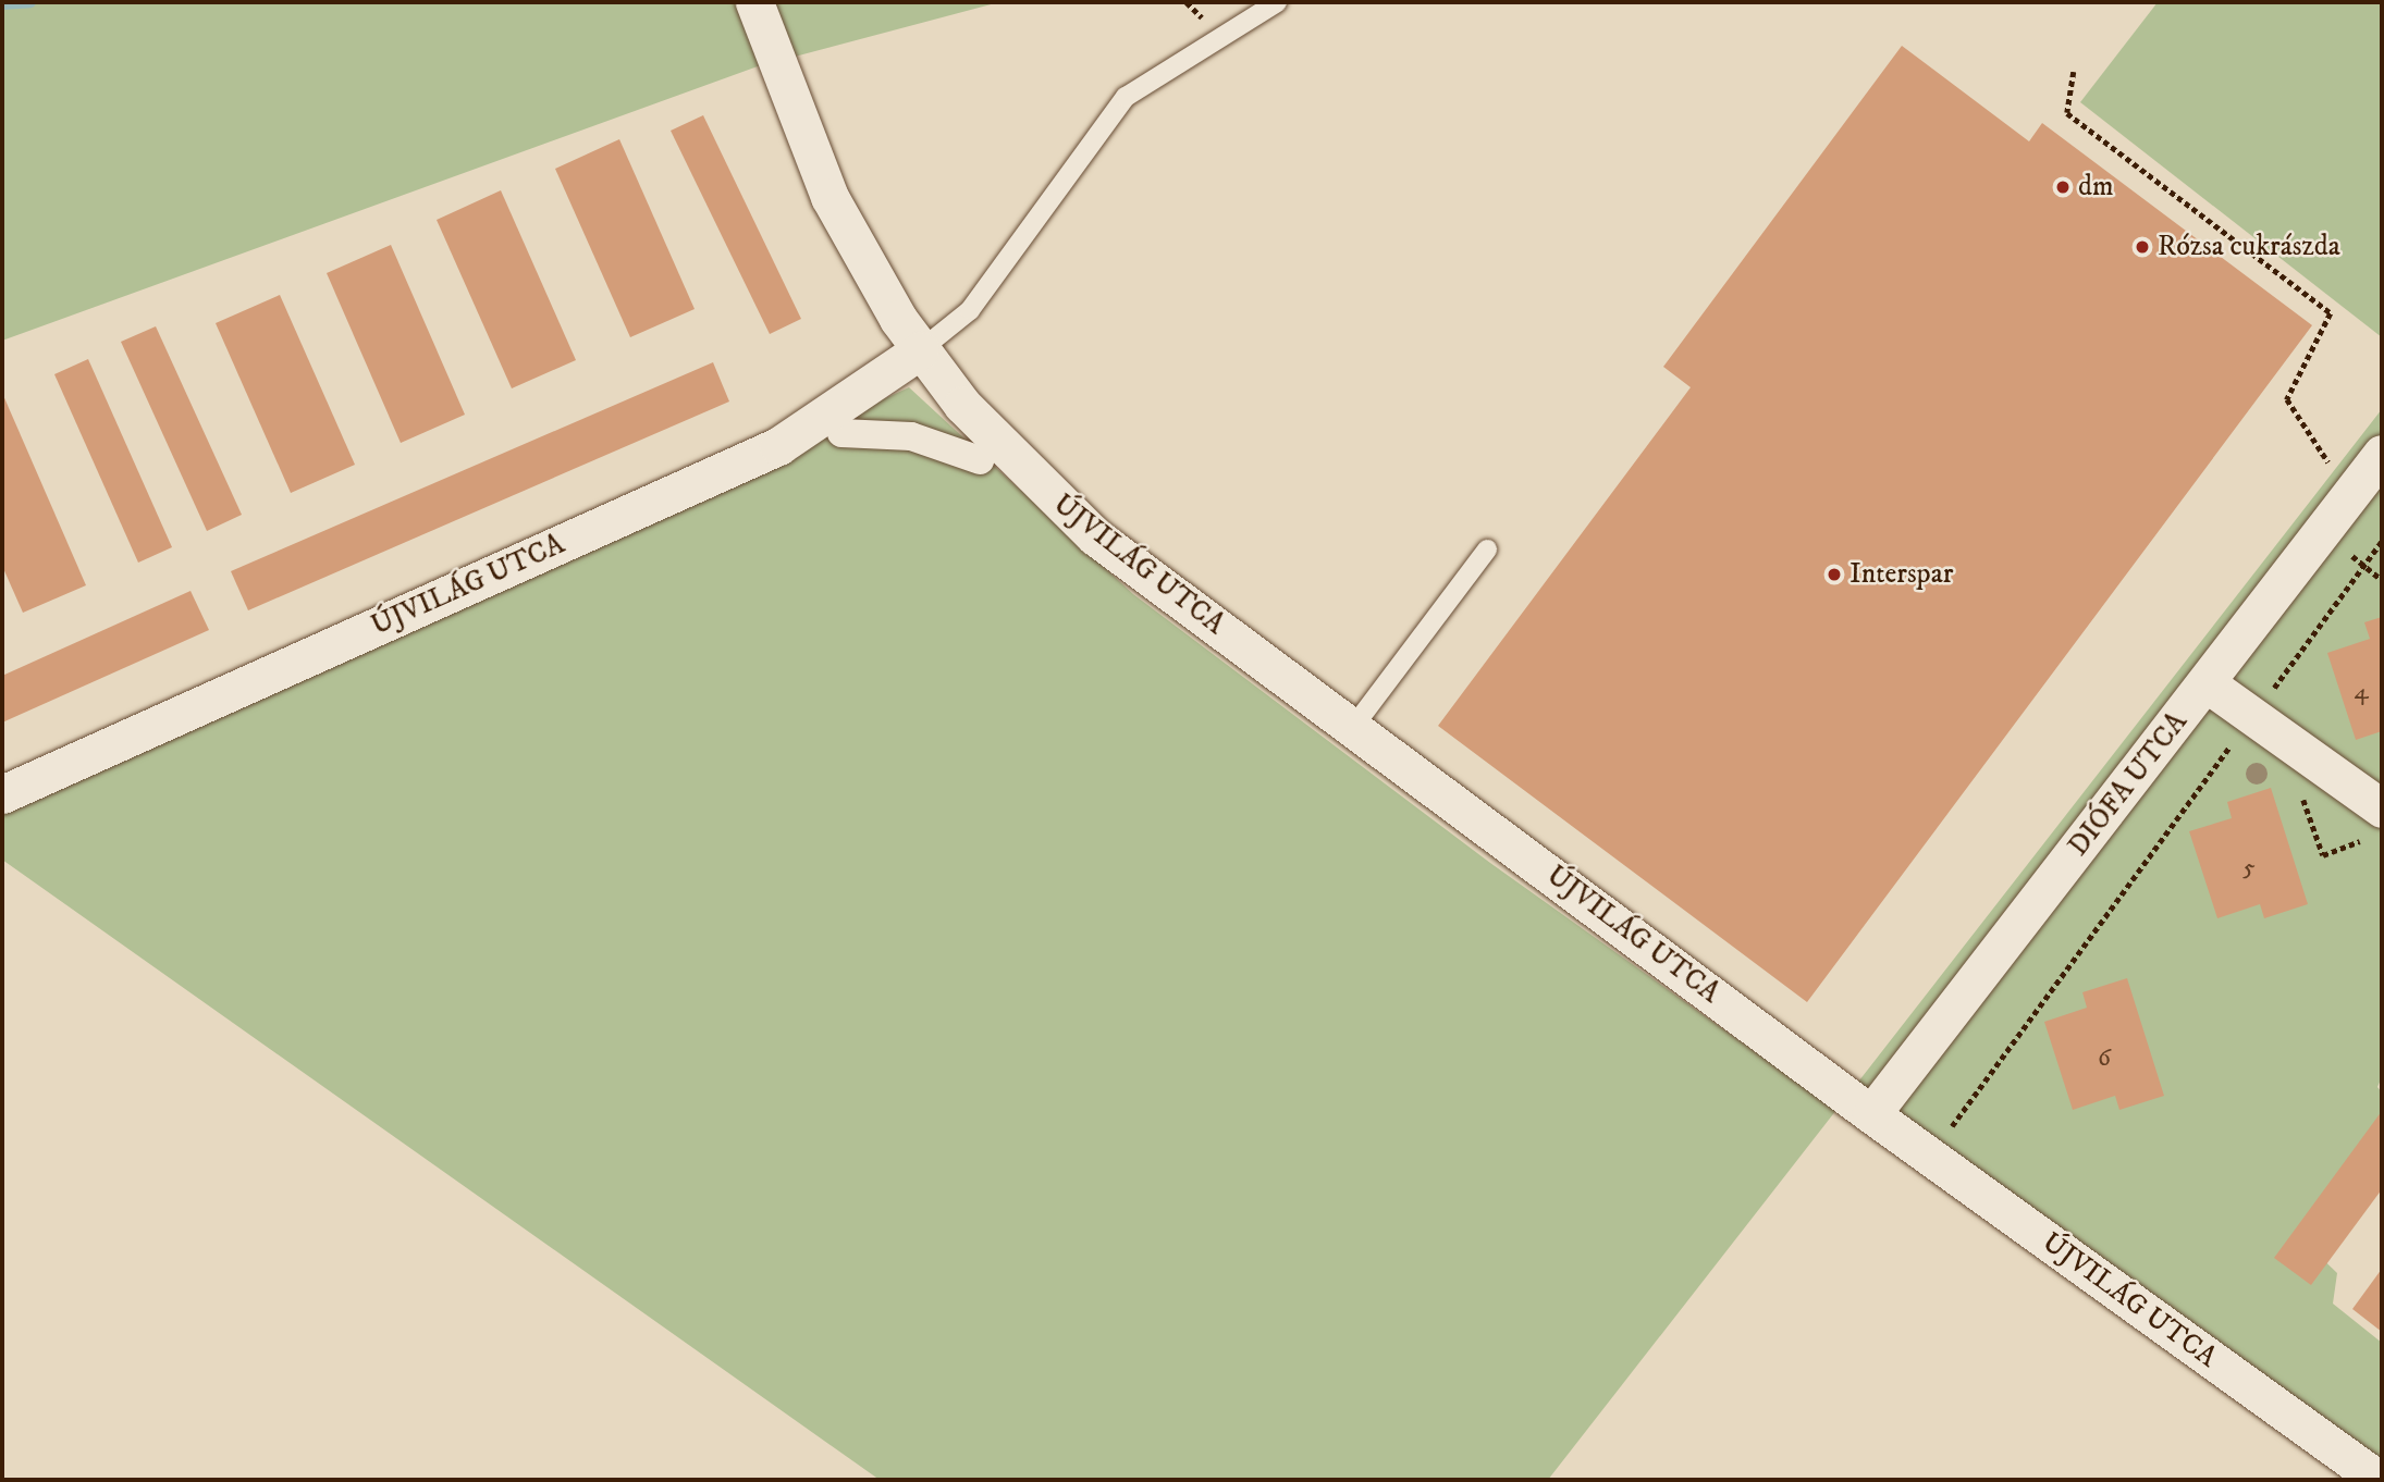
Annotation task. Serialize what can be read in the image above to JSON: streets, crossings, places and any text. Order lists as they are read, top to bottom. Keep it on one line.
{"streets":{"street":["ÚJVILÁG UTCA","DIÓFA UTCA"]},"crossings":[["ÚJVILÁG UTCA","DIÓFA UTCA"]],"places":["dm","Rózsa cukrászda","Interspar"],"house_numbers":["4","5","6"]}
